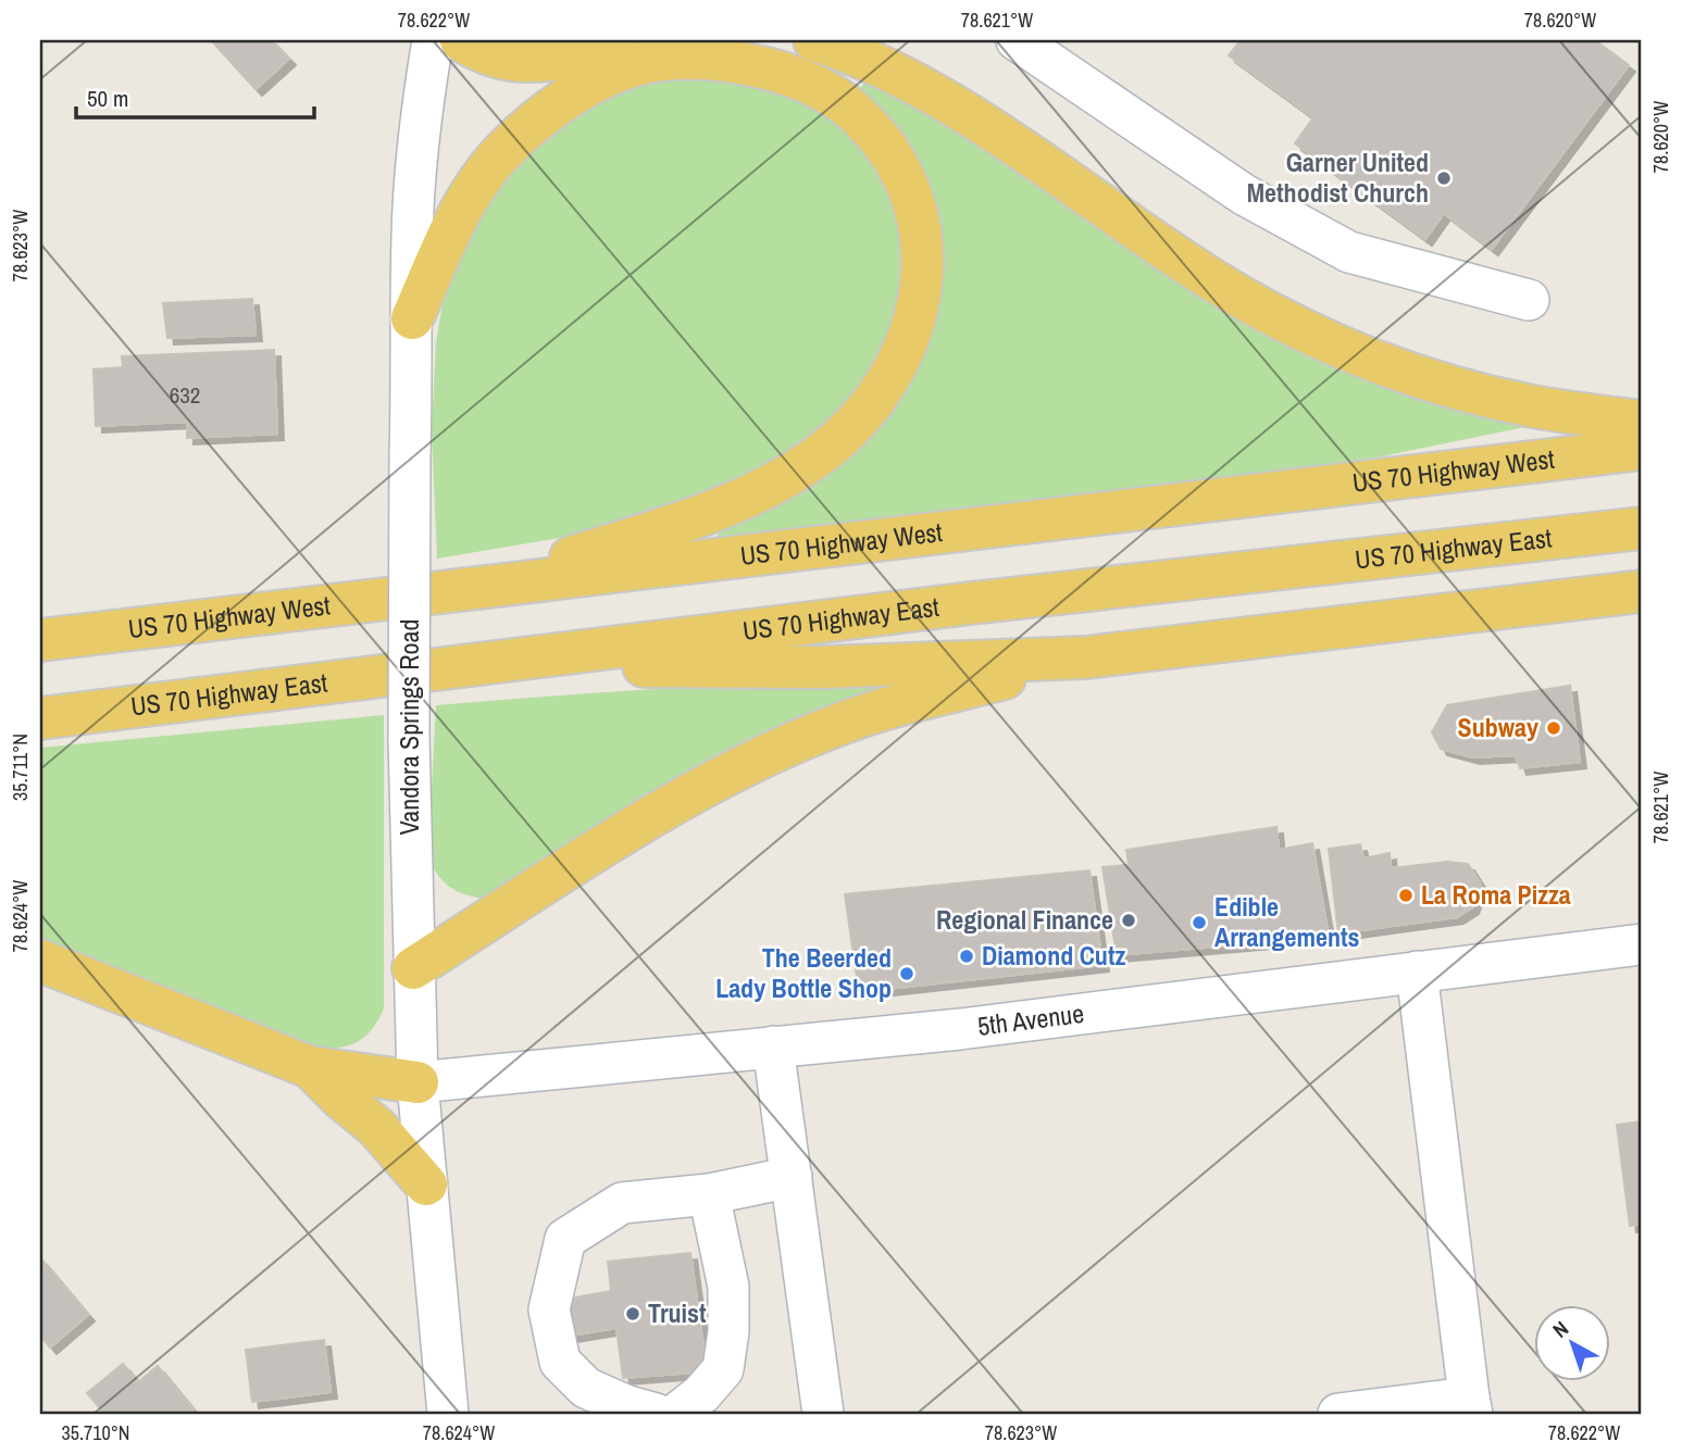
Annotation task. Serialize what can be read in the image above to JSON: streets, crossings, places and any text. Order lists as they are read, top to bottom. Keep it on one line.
{"streets":{"main road":["US 70 Highway West","US 70 Highway East"],"street":["Vandora Springs Road","5th Avenue"]},"crossings":[["Vandora Springs Road","5th Avenue"]],"places":["Garner United Methodist Church","Subway","La Roma Pizza","Regional Finance","Edible Arrangements","Diamond Cutz","The Beerded Lady Bottle Shop","Truist"],"house_numbers":["632"],"scale_bar":"50 m","north":"top left","coordinates":["78.622°W","78.621°W","78.620°W","78.623°W","35.711°N","78.624°W","35.710°N"]}
